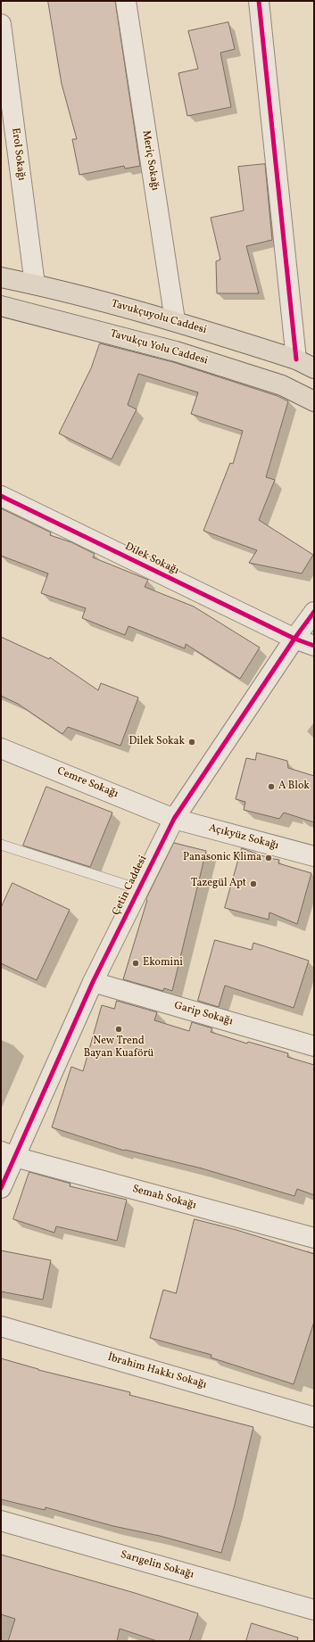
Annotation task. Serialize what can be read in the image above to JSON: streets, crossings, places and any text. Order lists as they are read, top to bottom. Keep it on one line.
{"streets":{"main road":["Tavukçuyolu Caddesi","Tavukçu Yolu Caddesi"],"street":["Erol Sokağı","Meriç Sokağı","Dilek Sokağı","Cemre Sokağı","Açıkyüz Sokağı","Çetin Caddesi","Garip Sokağı","Semah Sokağı","İbrahim Hakkı Sokağı","Sarıgelin Sokağı"]},"crossings":[["Erol Sokağı","Tavukçuyolu Caddesi"],["Meriç Sokağı","Tavukçuyolu Caddesi"],["Dilek Sokağı","Çetin Caddesi"],["Cemre Sokağı","Açıkyüz Sokağı"],["Cemre Sokağı","Çetin Caddesi"],["Açıkyüz Sokağı","Çetin Caddesi"],["Çetin Caddesi","Garip Sokağı"],["Çetin Caddesi","Semah Sokağı"]],"places":["Dilek Sokak","A Blok","Panasonic Klima","Tazegül Apt","Ekomini","New Trend Bayan Kuaförü"]}
